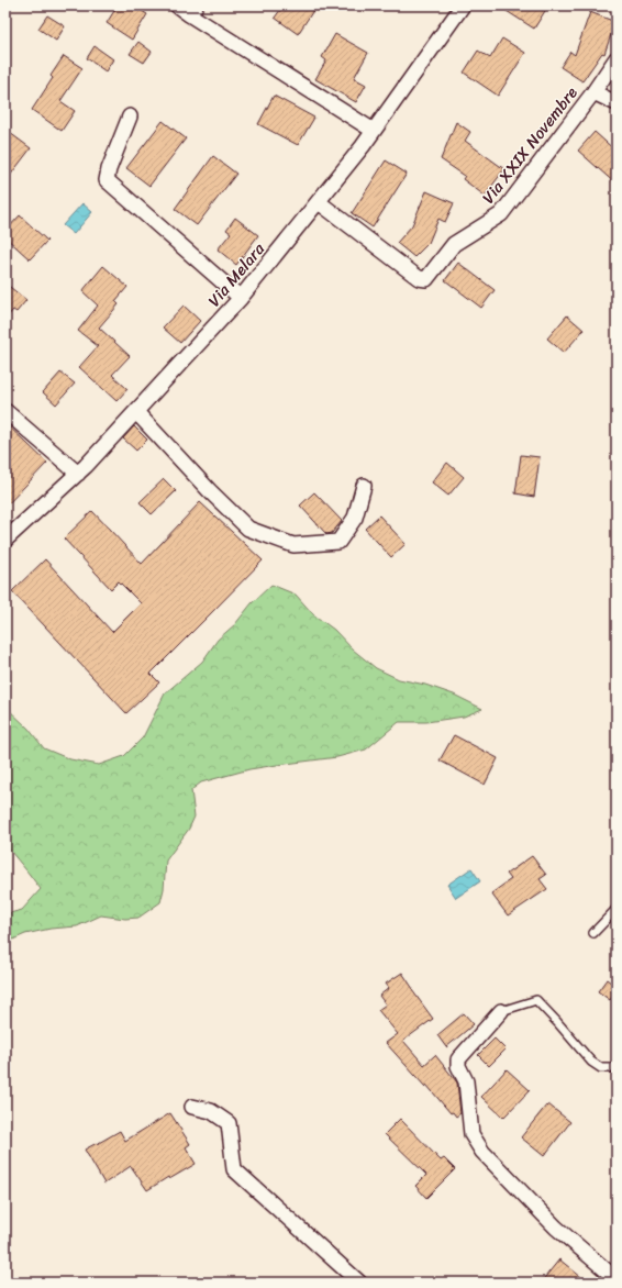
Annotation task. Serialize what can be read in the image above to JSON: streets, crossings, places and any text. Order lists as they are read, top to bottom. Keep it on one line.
{"streets":{"street":["Via XXIX Novembre","Via Melara"]},"crossings":[["Via XXIX Novembre","Via Melara"]]}
